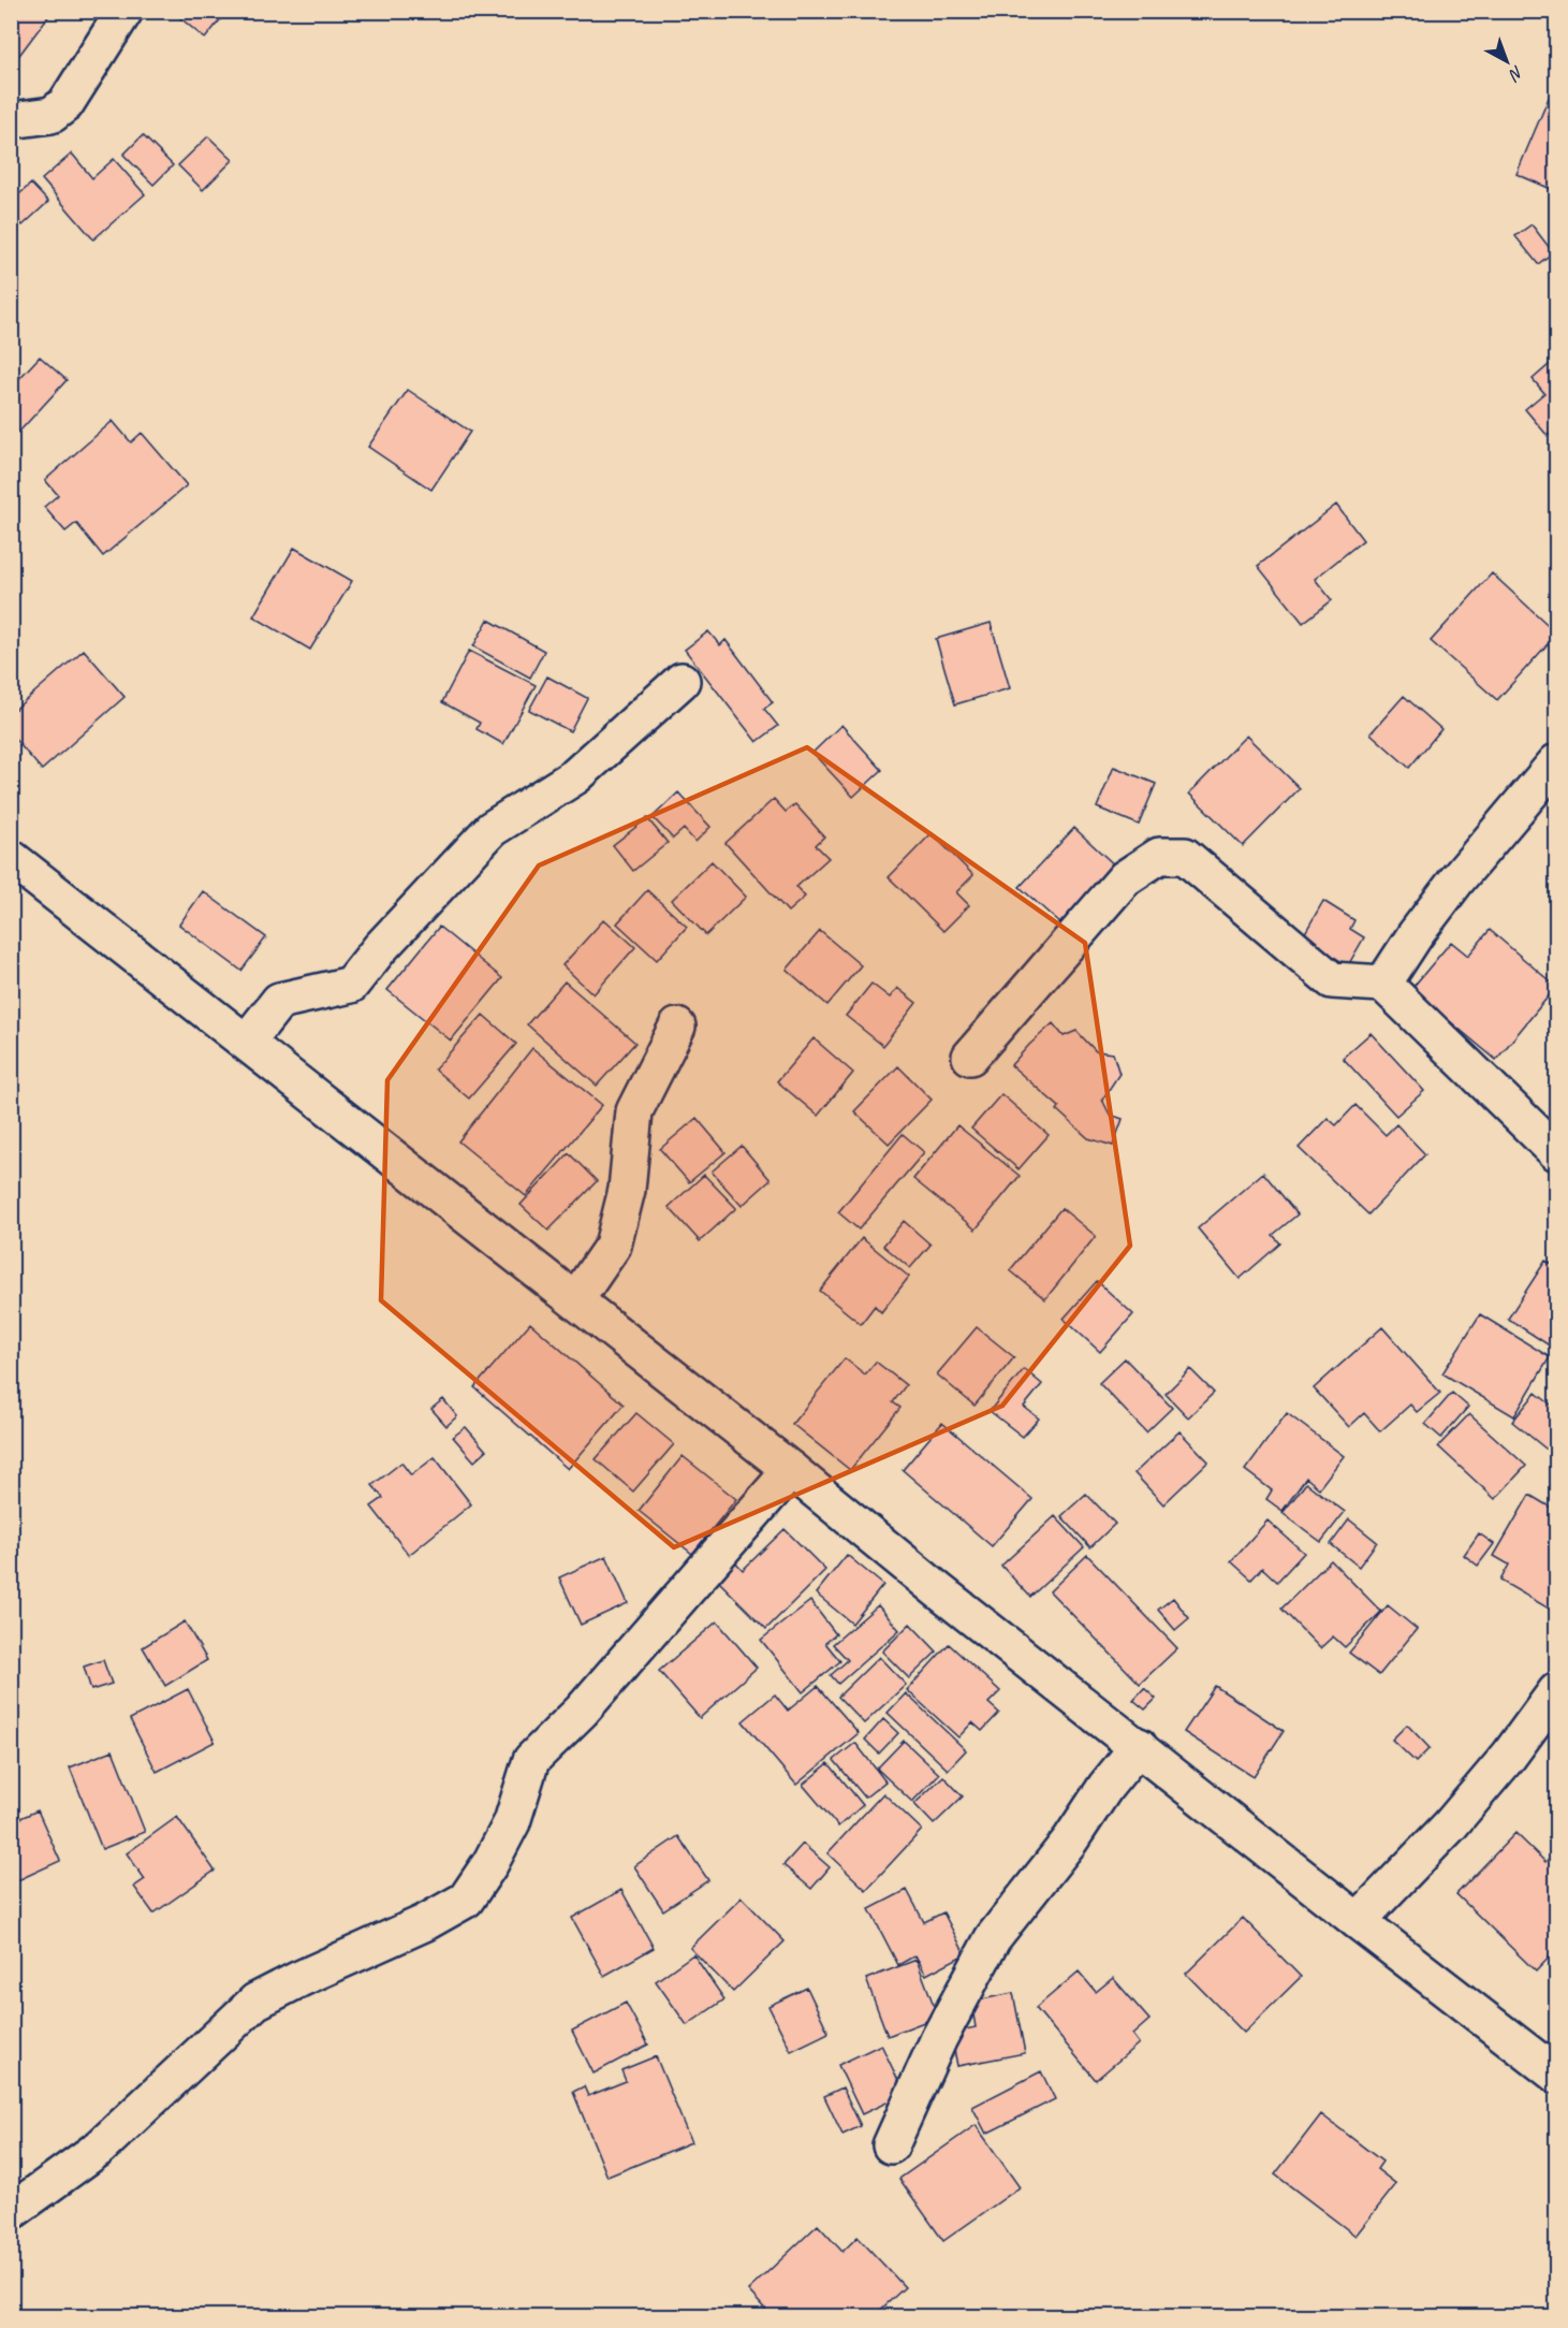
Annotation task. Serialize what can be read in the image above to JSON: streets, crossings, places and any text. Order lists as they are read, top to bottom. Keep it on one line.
{"north":"bottom right"}
